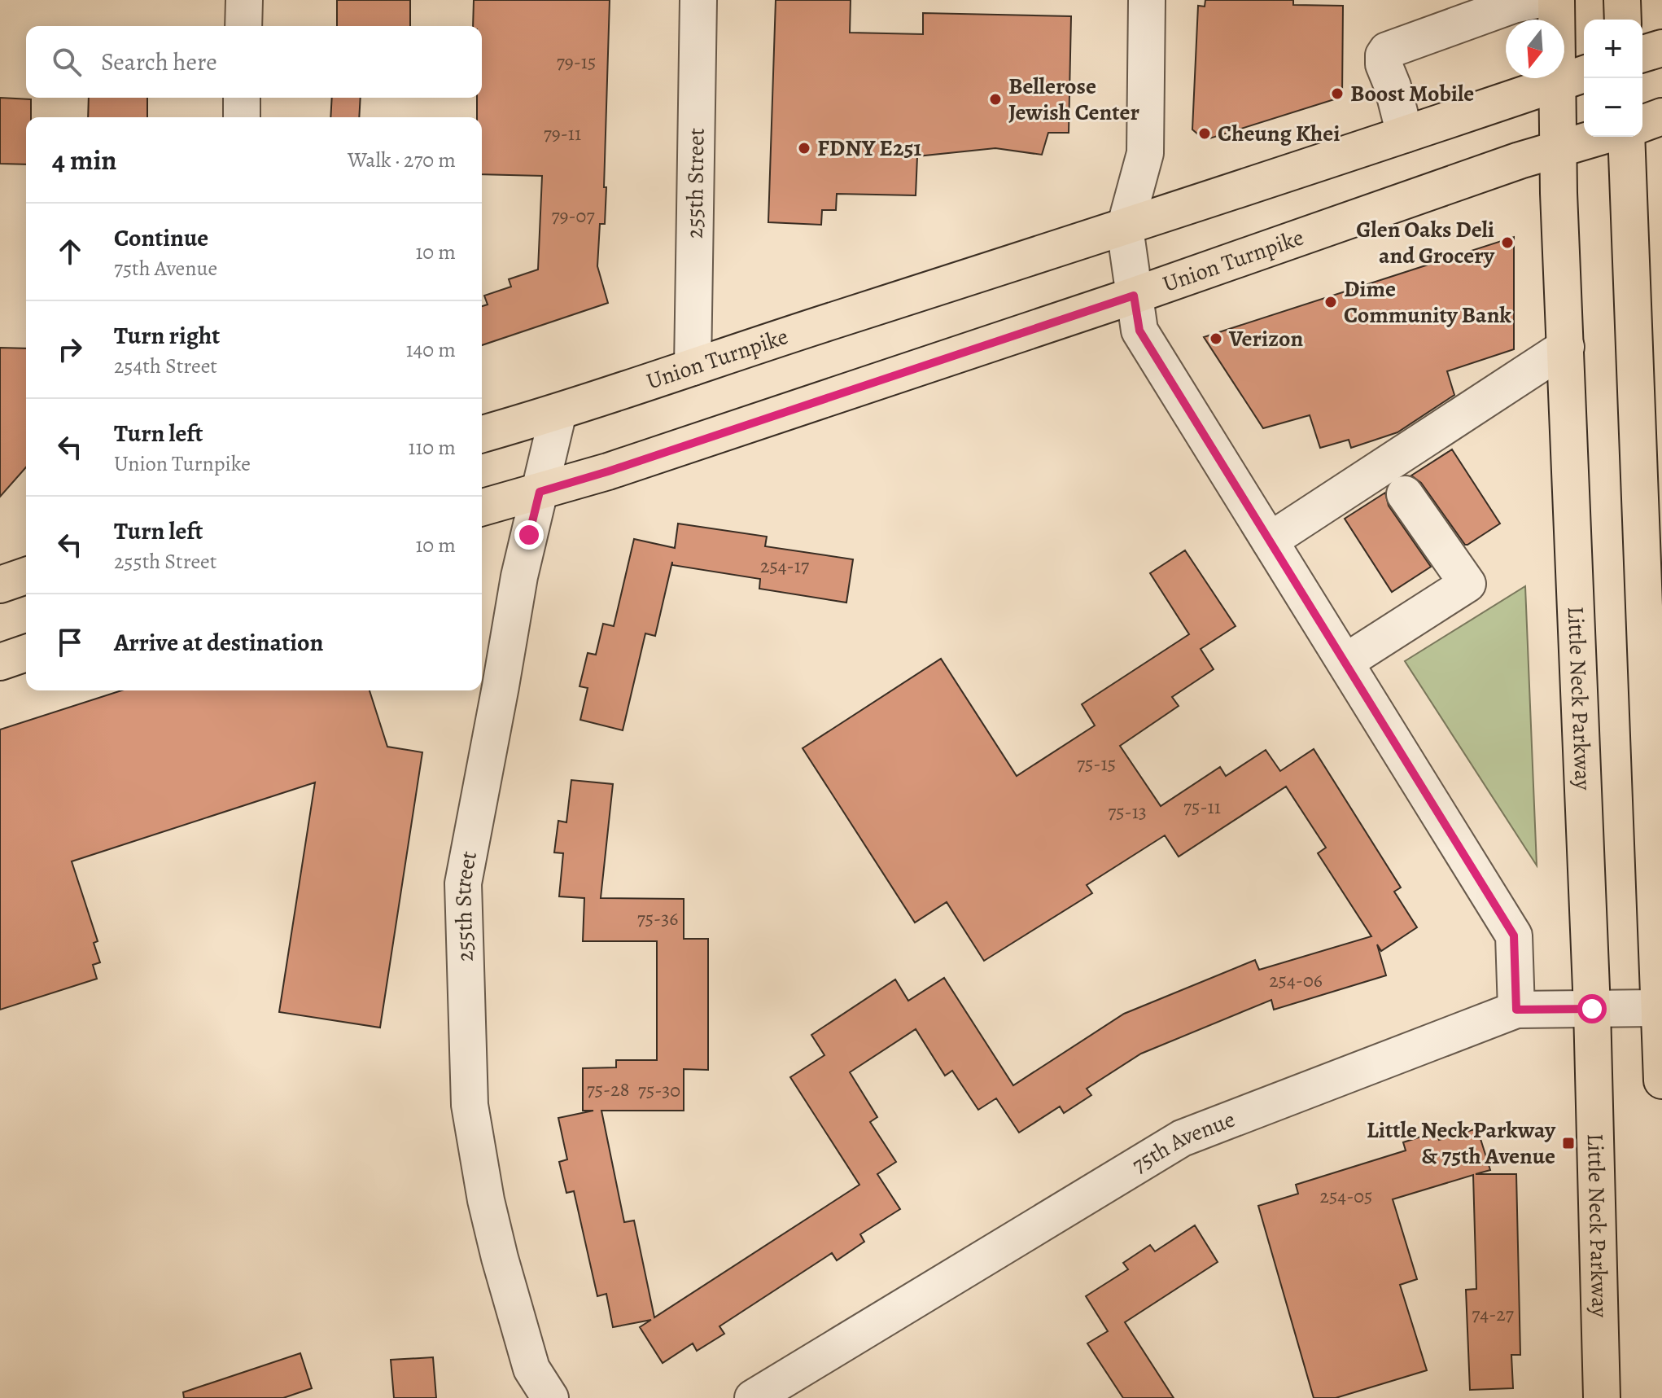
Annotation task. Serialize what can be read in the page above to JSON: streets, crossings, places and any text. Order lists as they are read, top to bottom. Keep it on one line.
{"streets":{"main road":["Union Turnpike","Little Neck Parkway"],"street":["255th Street","75th Avenue"]},"crossings":[["255th Street","Union Turnpike"],["Union Turnpike","Little Neck Parkway"],["Little Neck Parkway","75th Avenue"]],"places":{"other":["Boost Mobile","Bellerose Jewish Center","Cheung Khei","FDNY E251","Glen Oaks Deli and Grocery","Dime Community Bank","Verizon"],"transit":["Little Neck Parkway & 75th Avenue"]},"house_numbers":["79-15","79-11","79-07","254-17","75-15","75-11","75-13","75-36","254-06","75-28","75-30","254-05","74-27"],"north":"bottom","page":{"map_buttons":["+","−"],"search":"Search here","heading":["4 min","Walk · 270 m"],"list":[["Continue","75th Avenue","10 m"],["Turn right","254th Street","140 m"],["Turn left","Union Turnpike","110 m"],["Turn left","255th Street","10 m"],"Arrive at destination"]}}
